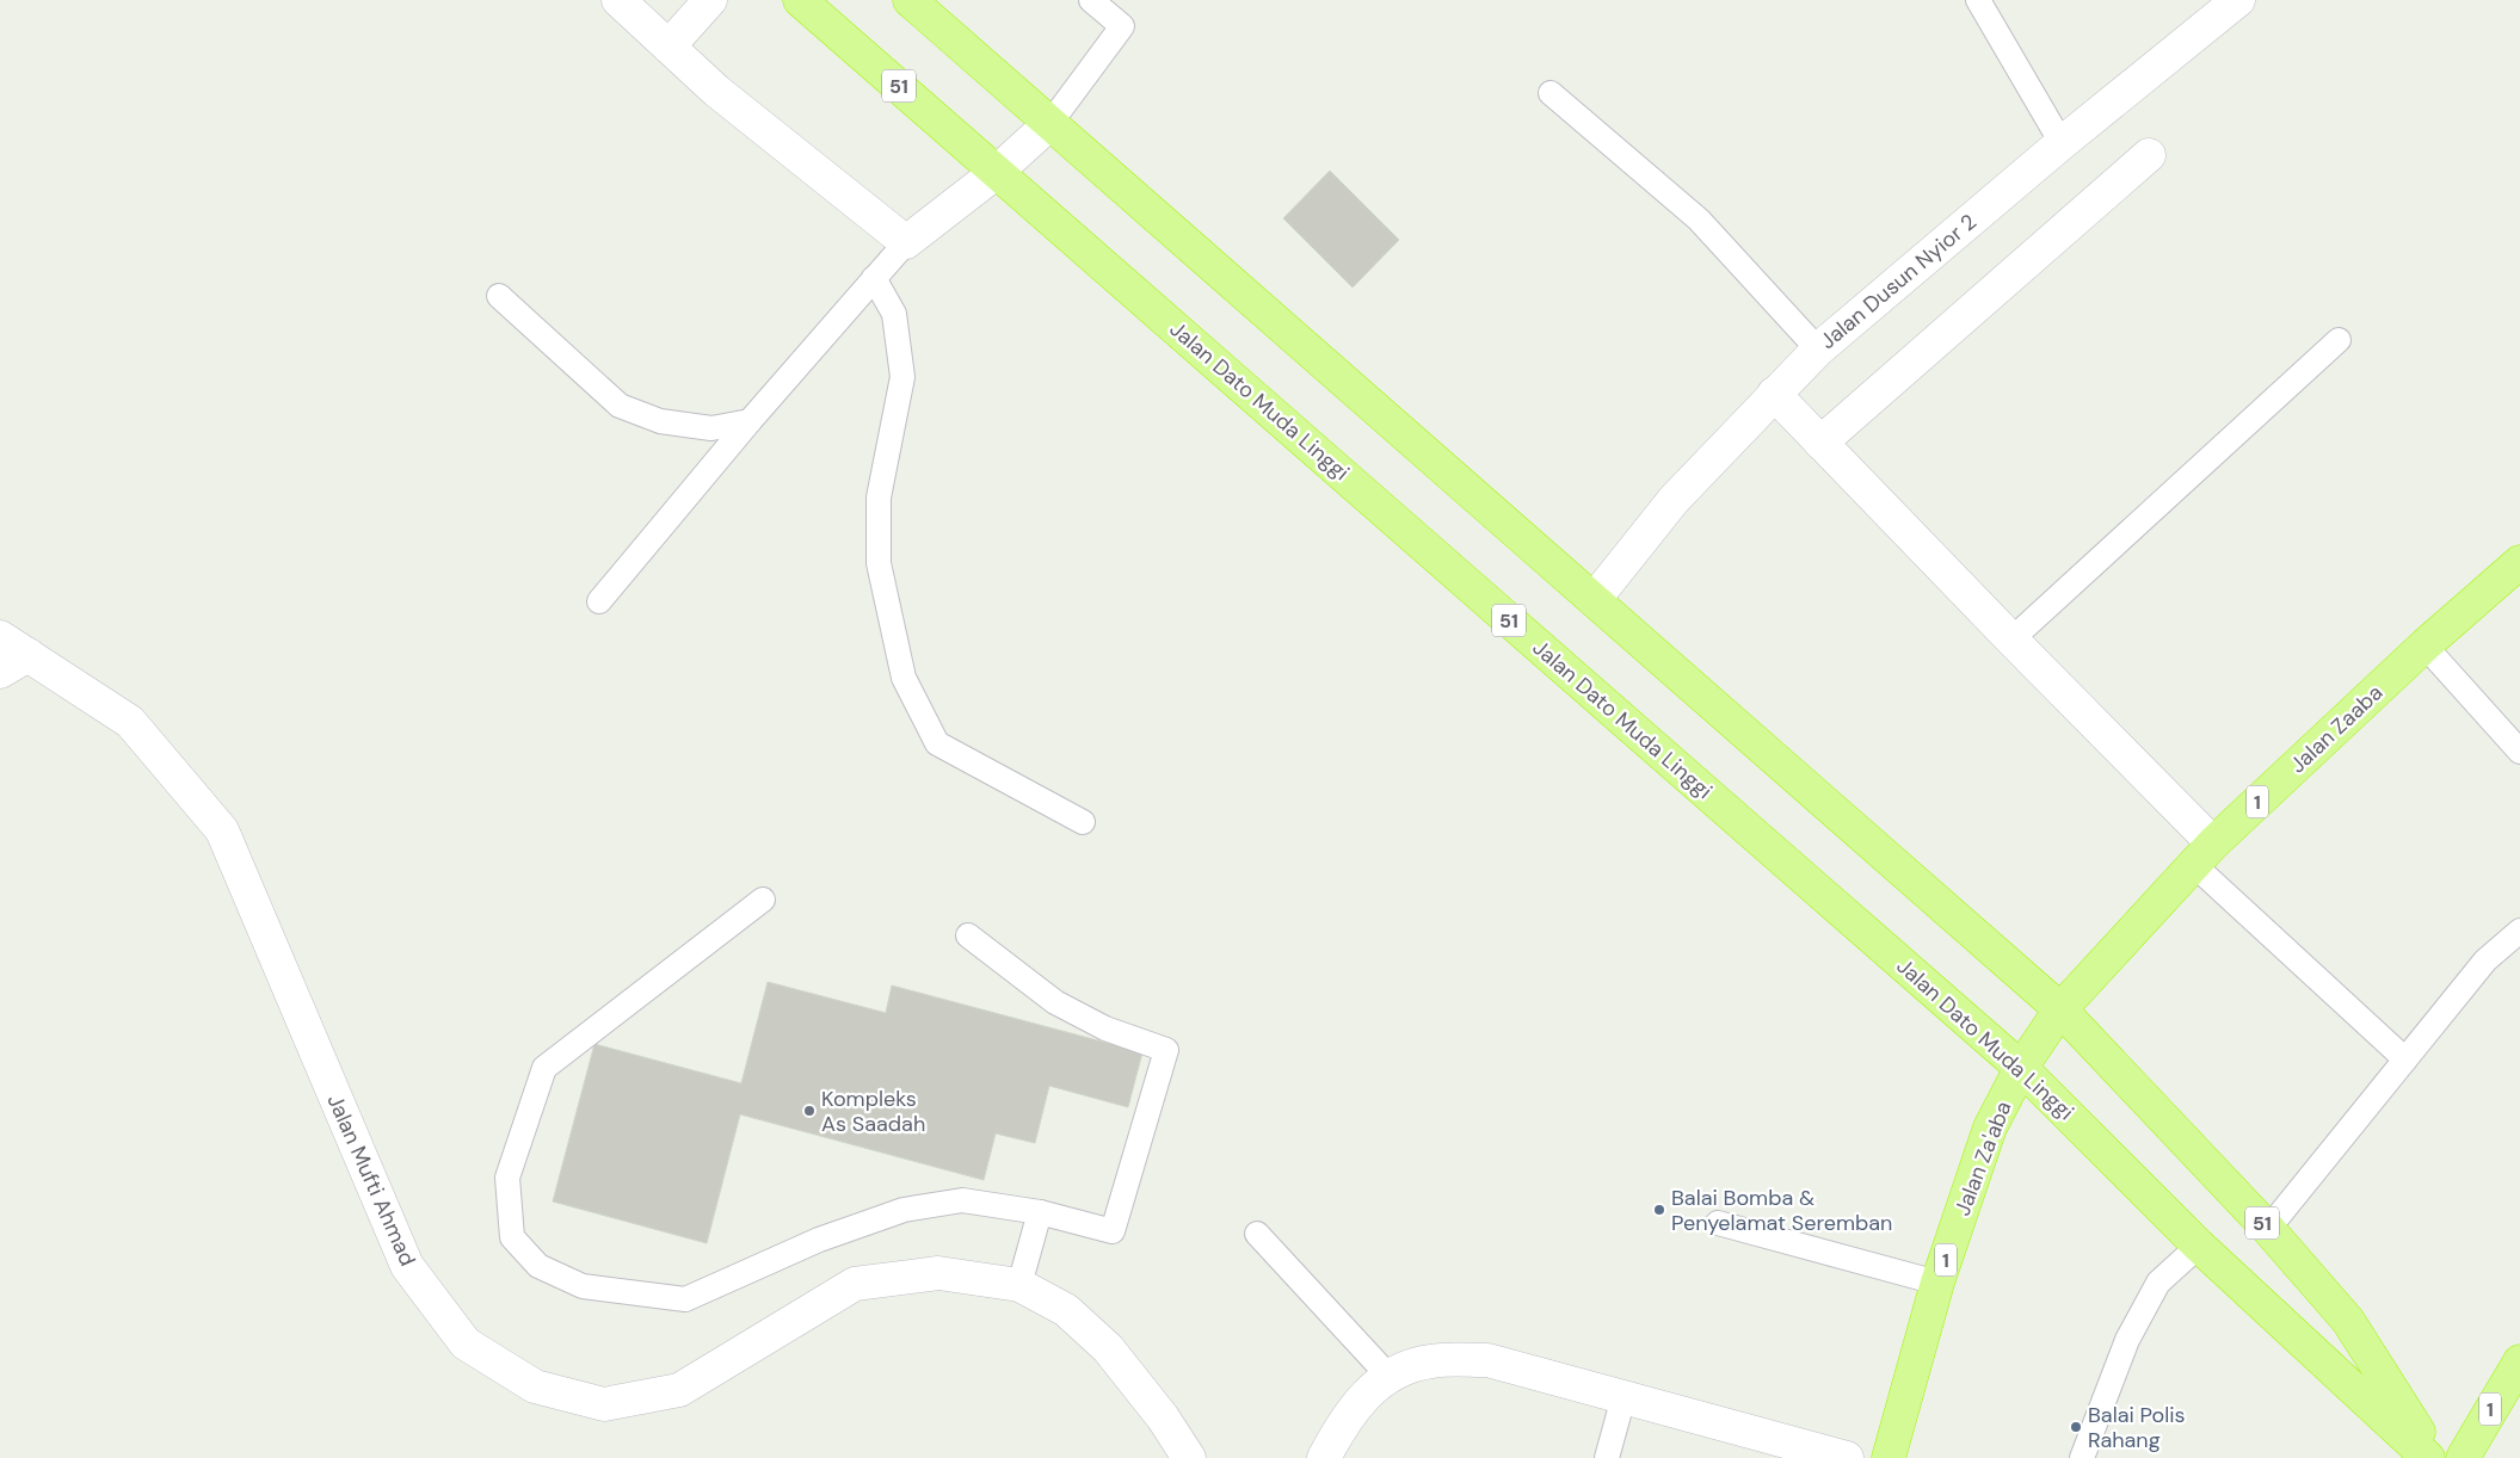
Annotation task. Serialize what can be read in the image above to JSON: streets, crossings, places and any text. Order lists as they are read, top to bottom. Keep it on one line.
{"streets":{"highway":["51","Jalan Dato Muda Linggi","Jalan Zaaba","1","Jalan Za'aba"],"street":["Jalan Dusun Nyior 2","Jalan Mufti Ahmad"]},"crossings":[["51","Jalan Dusun Nyior 2"],["51","Jalan Zaaba"],["Jalan Dato Muda Linggi","Jalan Zaaba"],["Jalan Dato Muda Linggi","Jalan Za'aba"],["Jalan Zaaba","Jalan Za'aba"]],"places":["Kompleks As Saadah","Balai Bomba & Penyelamat Seremban","Balai Polis Rahang"]}
